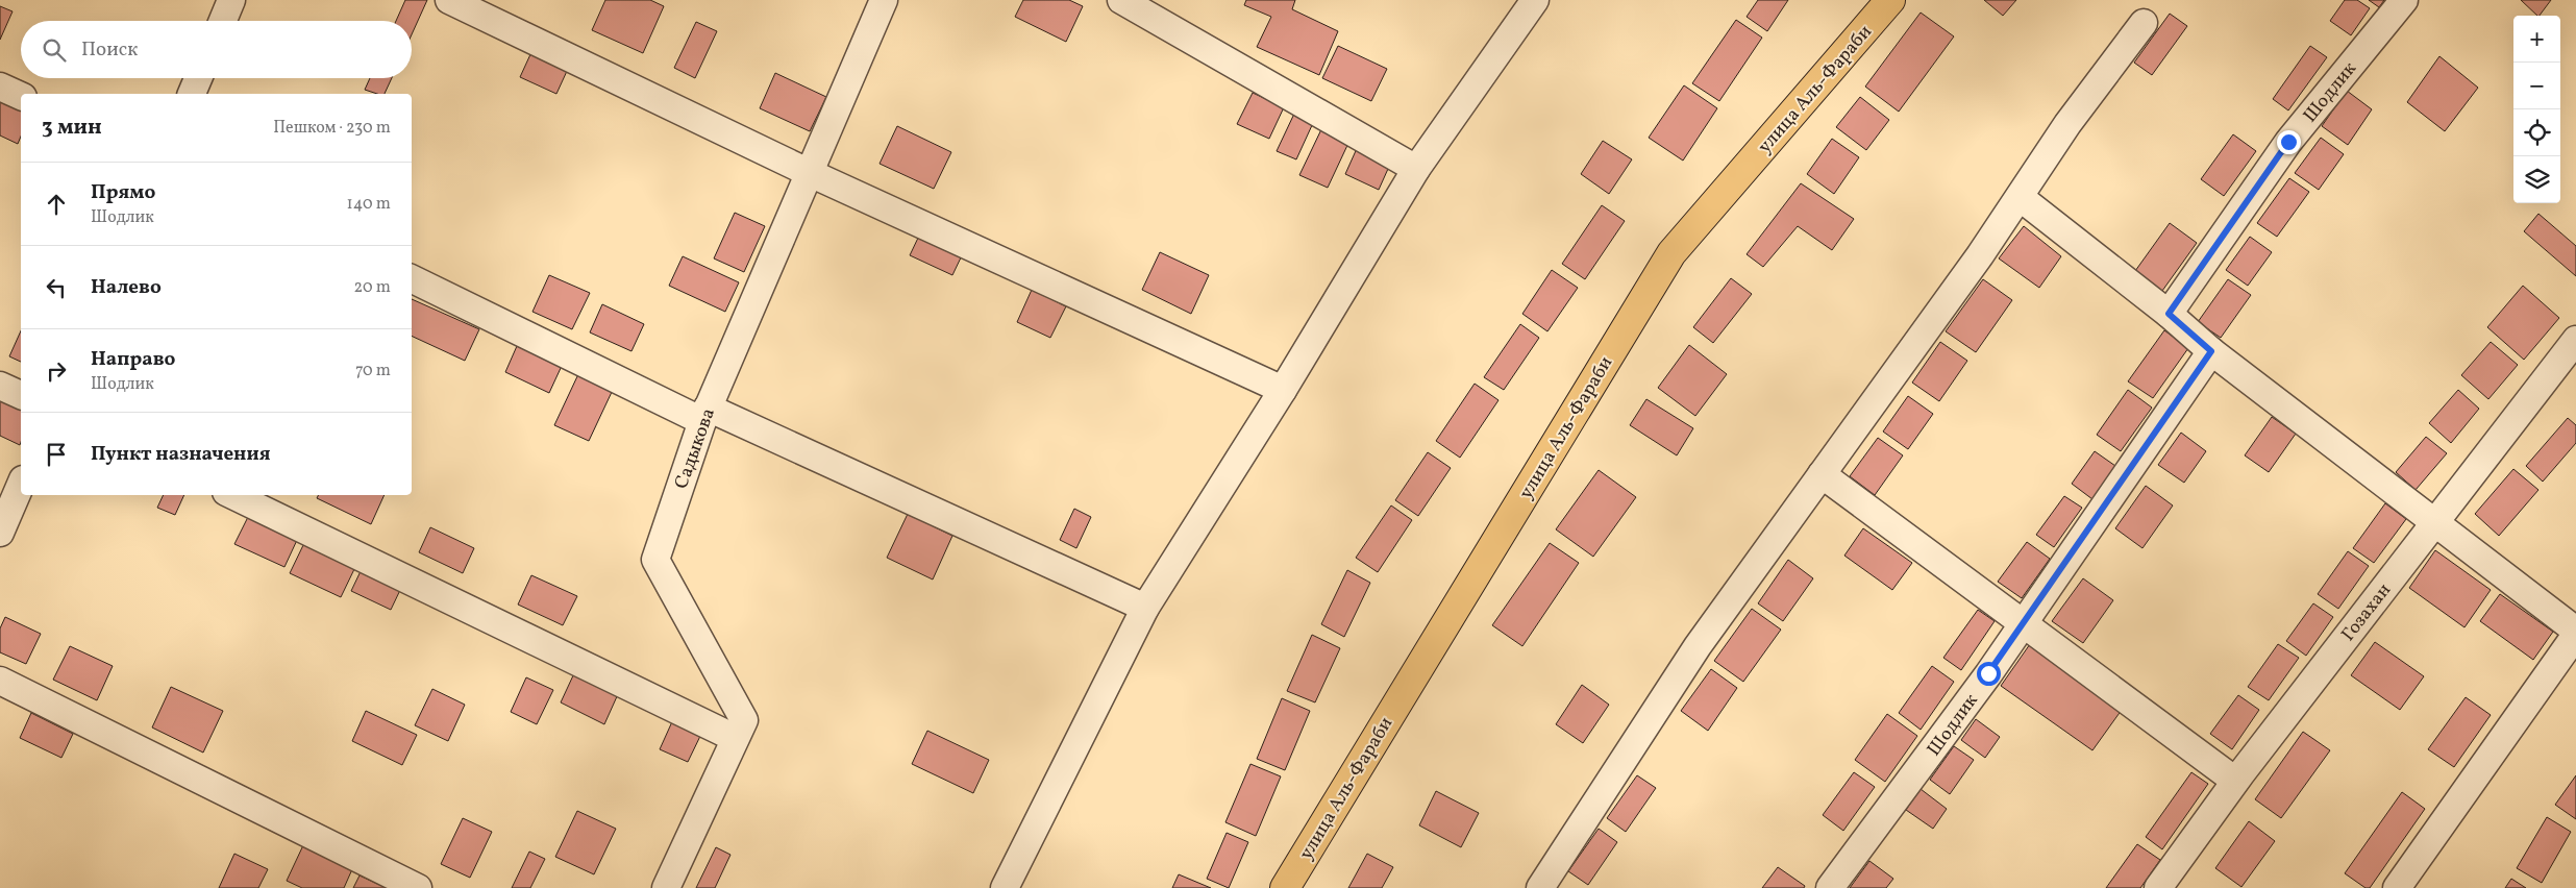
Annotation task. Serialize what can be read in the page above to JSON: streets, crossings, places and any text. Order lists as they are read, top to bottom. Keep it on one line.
{"streets":{"main road":["улица Аль-Фараби"],"street":["Шодлик","Садыкова","Гозахан"]},"page":{"map_buttons":["+","−"],"search":"Поиск","heading":["3 мин","Пешком · 230 m"],"list":[["Прямо","Шодлик","140 m"],["Налево","20 m"],["Направо","Шодлик","70 m"],"Пункт назначения"]}}
